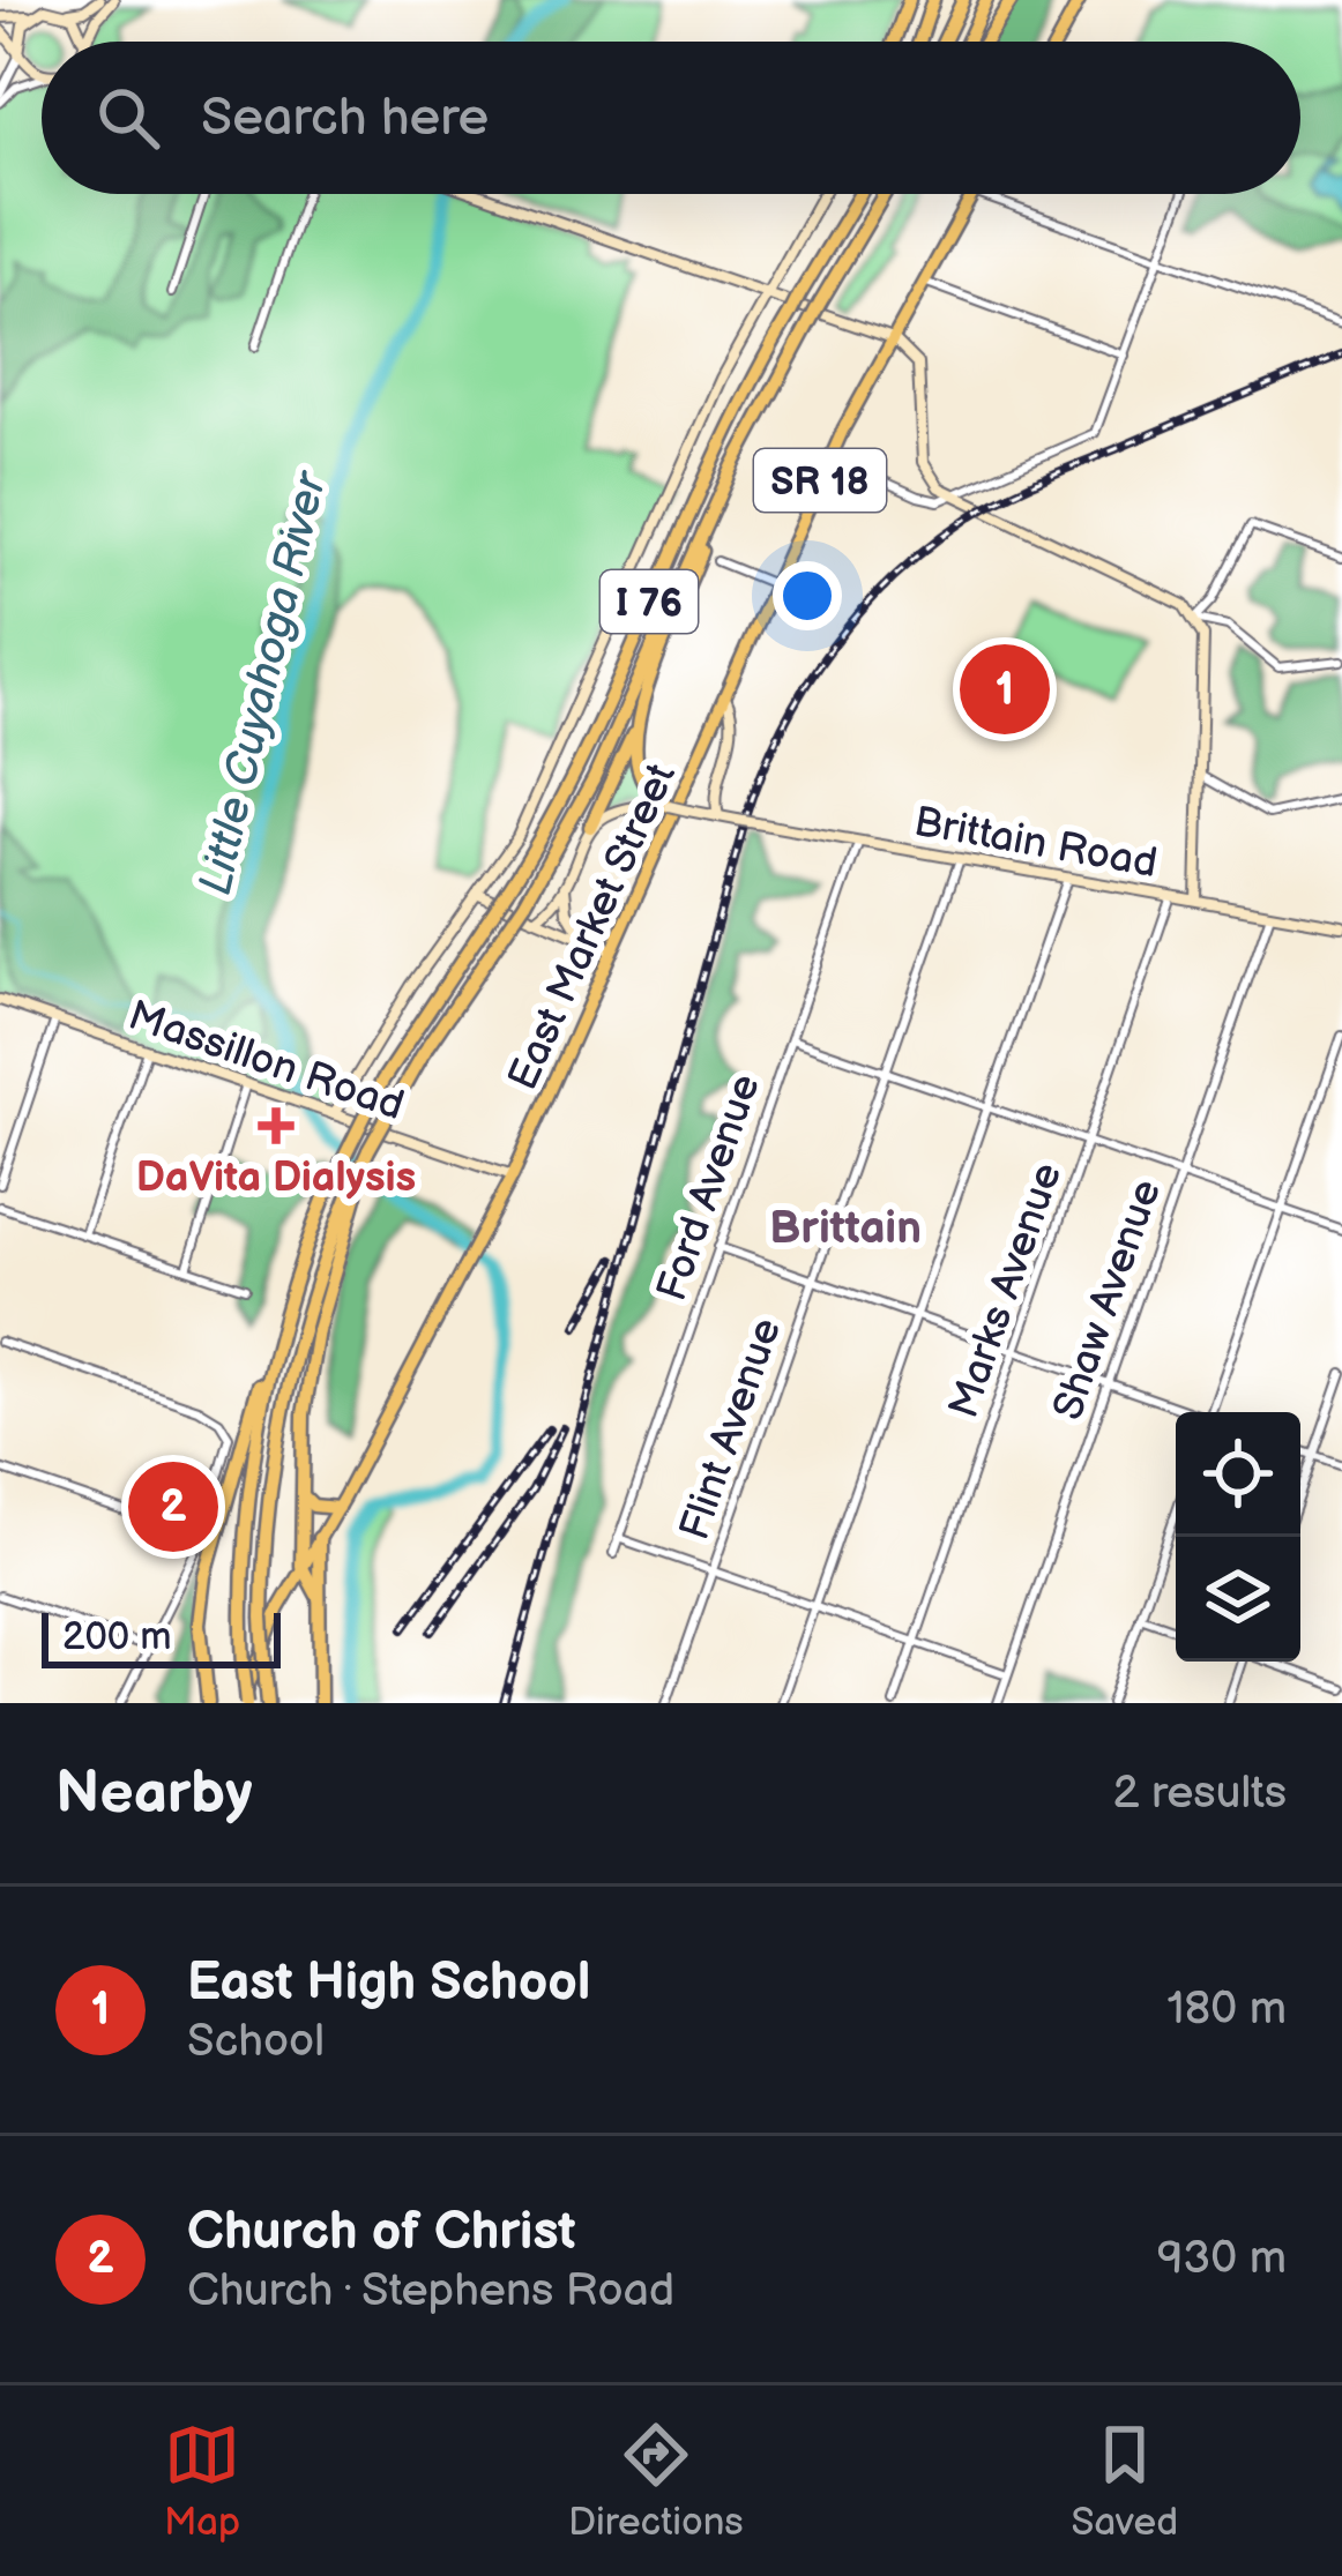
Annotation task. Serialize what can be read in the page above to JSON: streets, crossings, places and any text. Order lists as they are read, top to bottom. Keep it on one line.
{"streets":{"highway":["I 76"],"main road":["SR 18","Brittain Road","East Market Street","Massillon Road"],"street":["Ford Avenue","Marks Avenue","Shaw Avenue","Flint Avenue"]},"crossings":[["I 76","East Market Street"],["Brittain Road","Ford Avenue"],["Brittain Road","Marks Avenue"],["Brittain Road","Shaw Avenue"],["Brittain Road","Flint Avenue"],["East Market Street","Massillon Road"]],"districts":["Brittain"],"water":["Little Cuyahoga River"],"places":{"health":["DaVita Dialysis"]},"scale_bar":"200 m","page":{"search":"Search here","pins":["1","2"],"scale":"200 m","heading":["Nearby","2 results"],"list":[{"mark":"1","name":"East High School","note":"School","value":"180 m"},{"mark":"2","name":"Church of Christ","note":"Church · Stephens Road","value":"930 m"}],"nav":["Map","Directions","Saved"]}}
